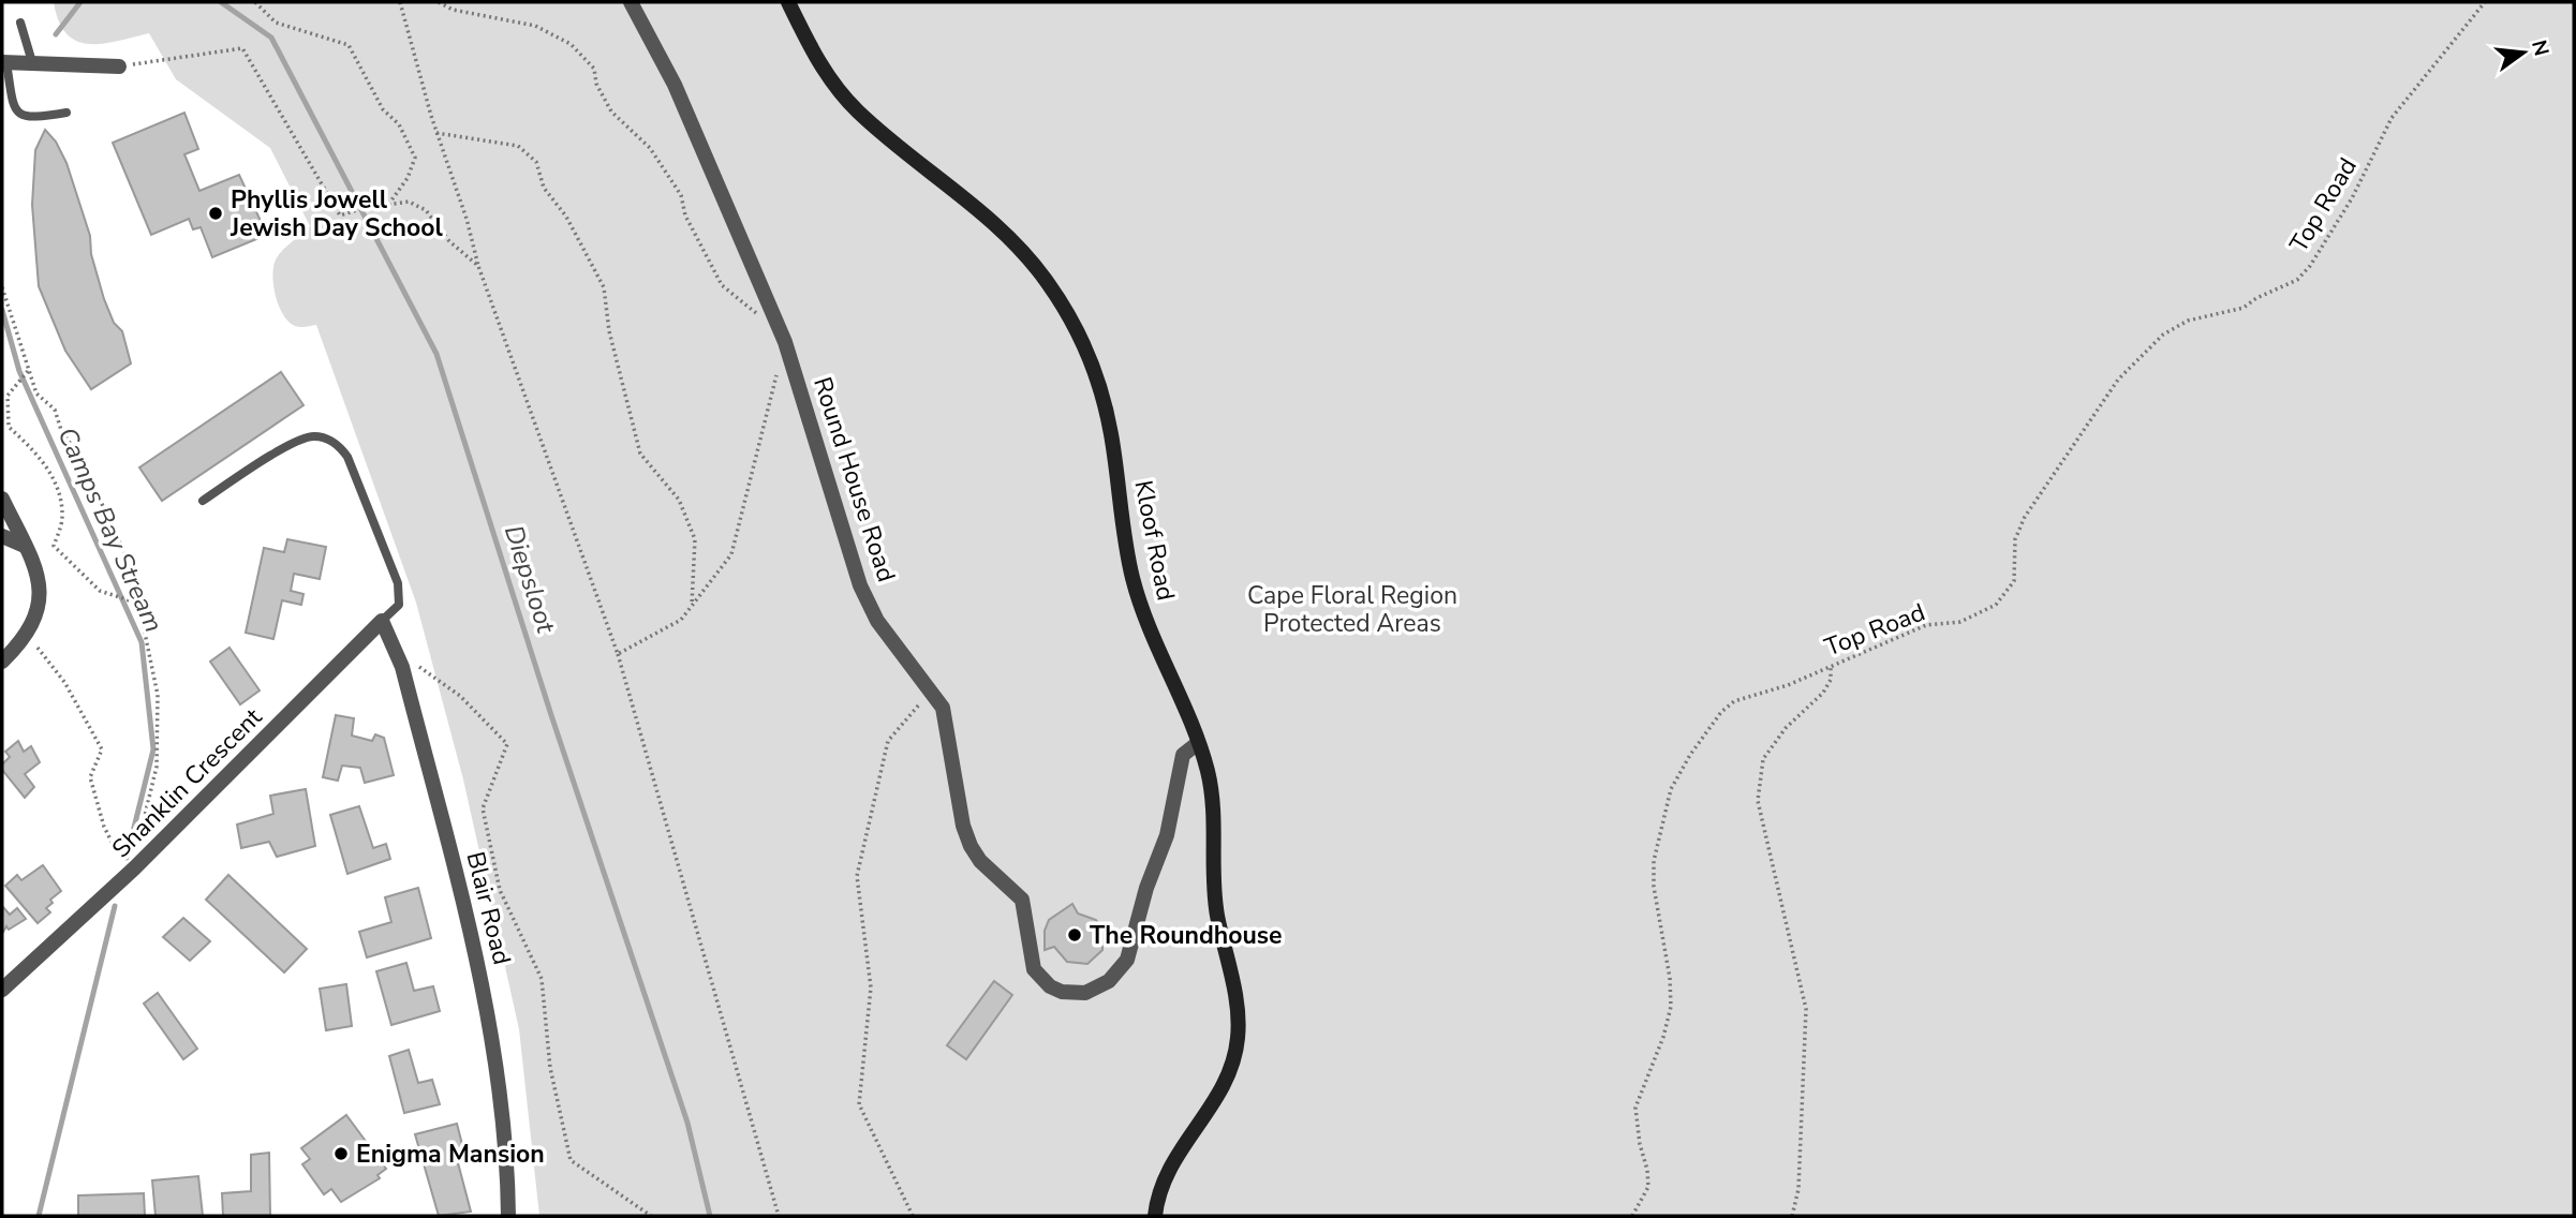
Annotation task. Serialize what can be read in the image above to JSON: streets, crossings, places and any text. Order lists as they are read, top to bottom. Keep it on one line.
{"streets":{"main road":["Kloof Road"],"street":["Round House Road","Shanklin Crescent","Blair Road"],"path":["Top Road"]},"crossings":[["Round House Road","Kloof Road"],["Shanklin Crescent","Blair Road"]],"water":["Camps Bay Stream","Diepsloot"],"parks":["Cape Floral Region Protected Areas"],"places":["Phyllis Jowell Jewish Day School","The Roundhouse","Enigma Mansion"],"north":"right"}
